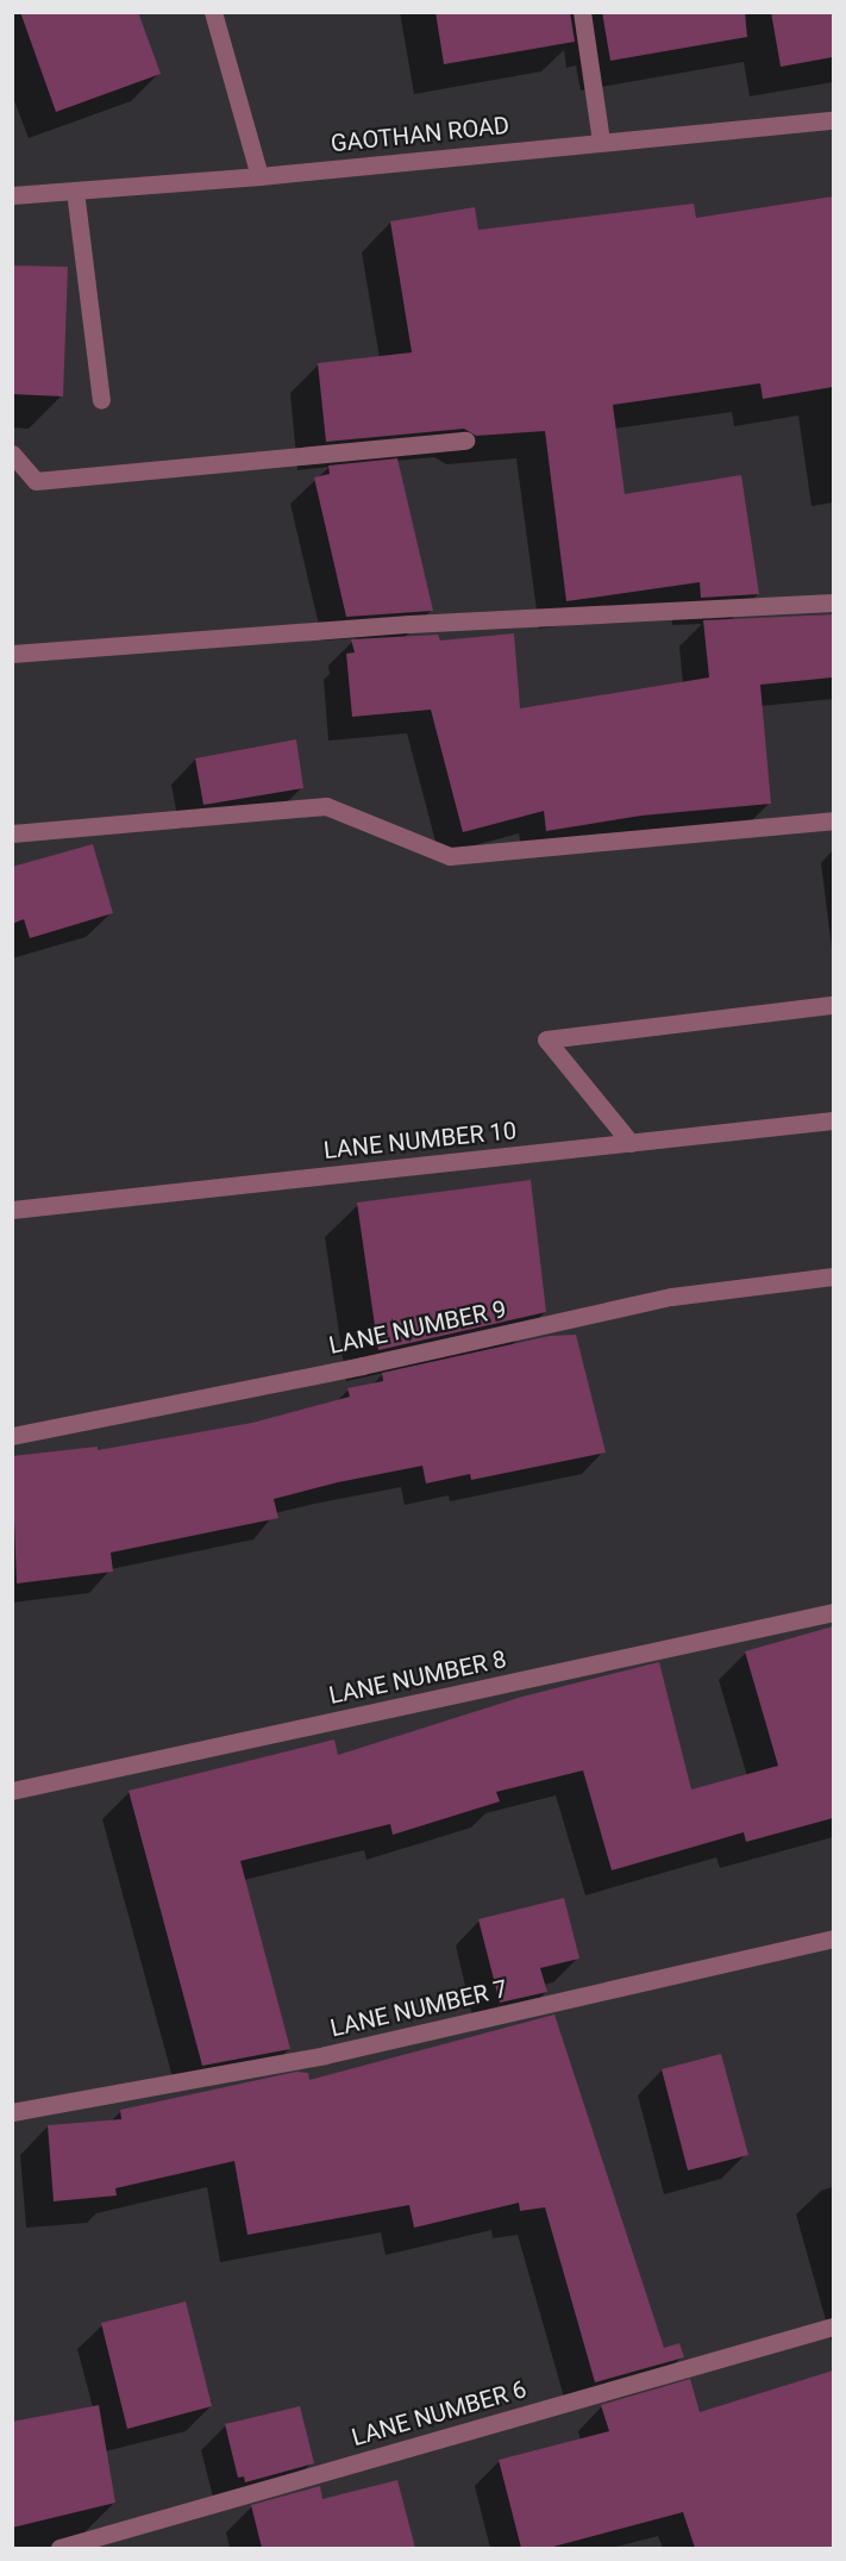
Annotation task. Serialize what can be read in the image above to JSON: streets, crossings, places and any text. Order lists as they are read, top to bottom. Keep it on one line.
{"streets":{"street":["GAOTHAN ROAD","LANE NUMBER 10","LANE NUMBER 9","LANE NUMBER 8","LANE NUMBER 7","LANE NUMBER 6"]}}
